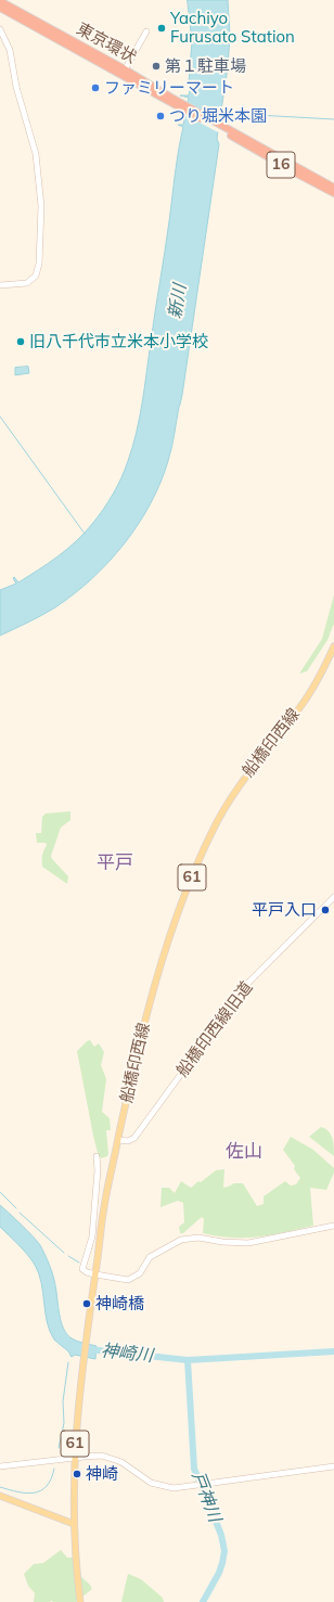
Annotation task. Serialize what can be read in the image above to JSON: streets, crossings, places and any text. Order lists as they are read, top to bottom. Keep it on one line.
{"streets":{"highway":["東京環状","16"],"main road":["船橋印西線","61"],"street":["船橋印西線旧道"]},"crossings":[["船橋印西線","船橋印西線旧道"]],"districts":["平戸","佐山"],"water":["新川","神崎川","戸神川"],"places":["Yachiyo Furusato Station","第１駐車場","ファミリーマート","つり堀米本園","旧八千代市立米本小学校","平戸入口","神崎橋","神崎"]}
